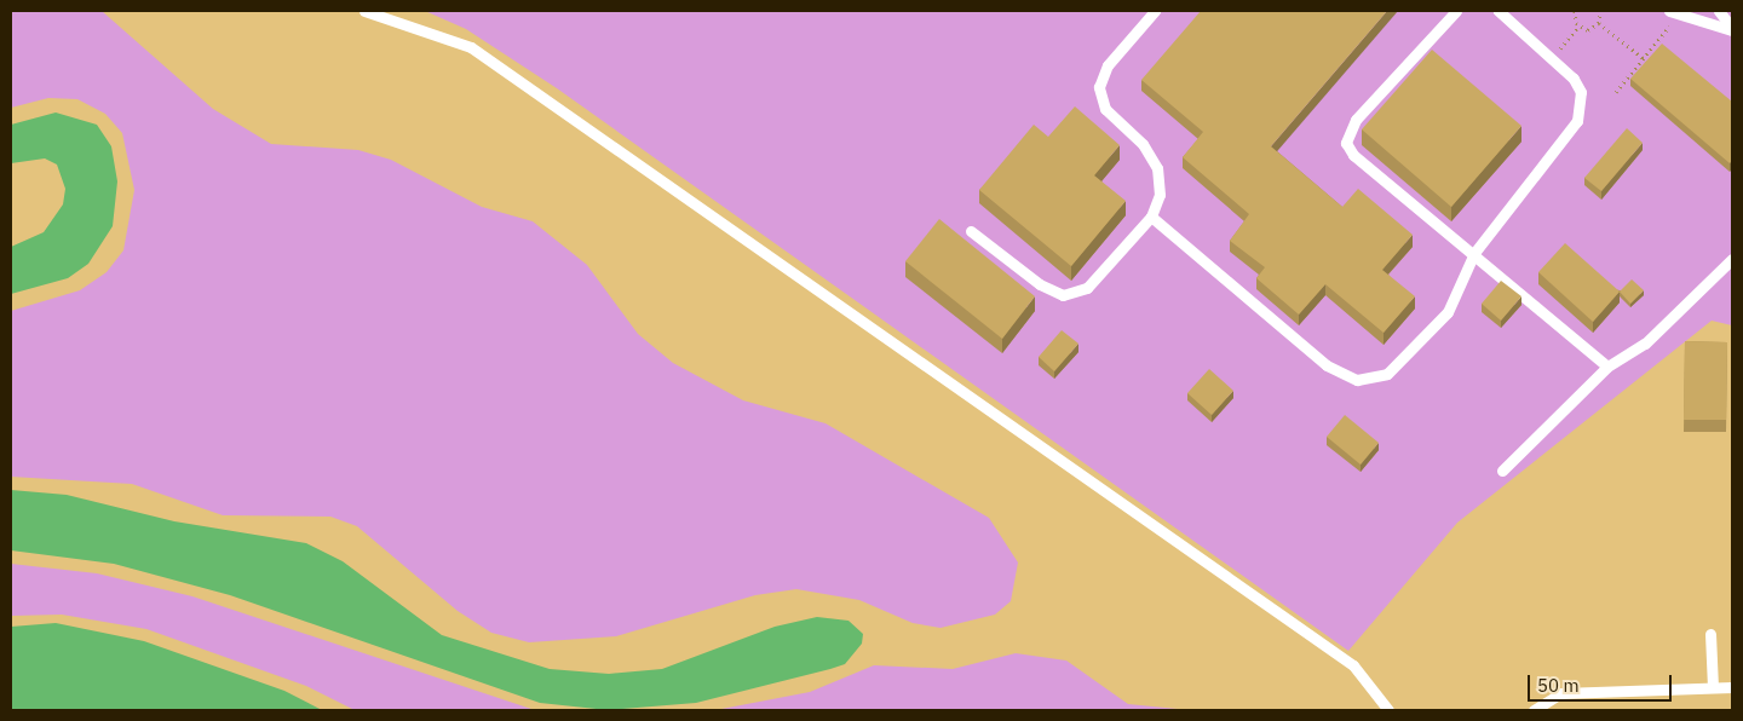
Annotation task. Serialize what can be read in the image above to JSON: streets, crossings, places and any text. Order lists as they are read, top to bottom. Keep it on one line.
{"scale_bar":"50 m"}
